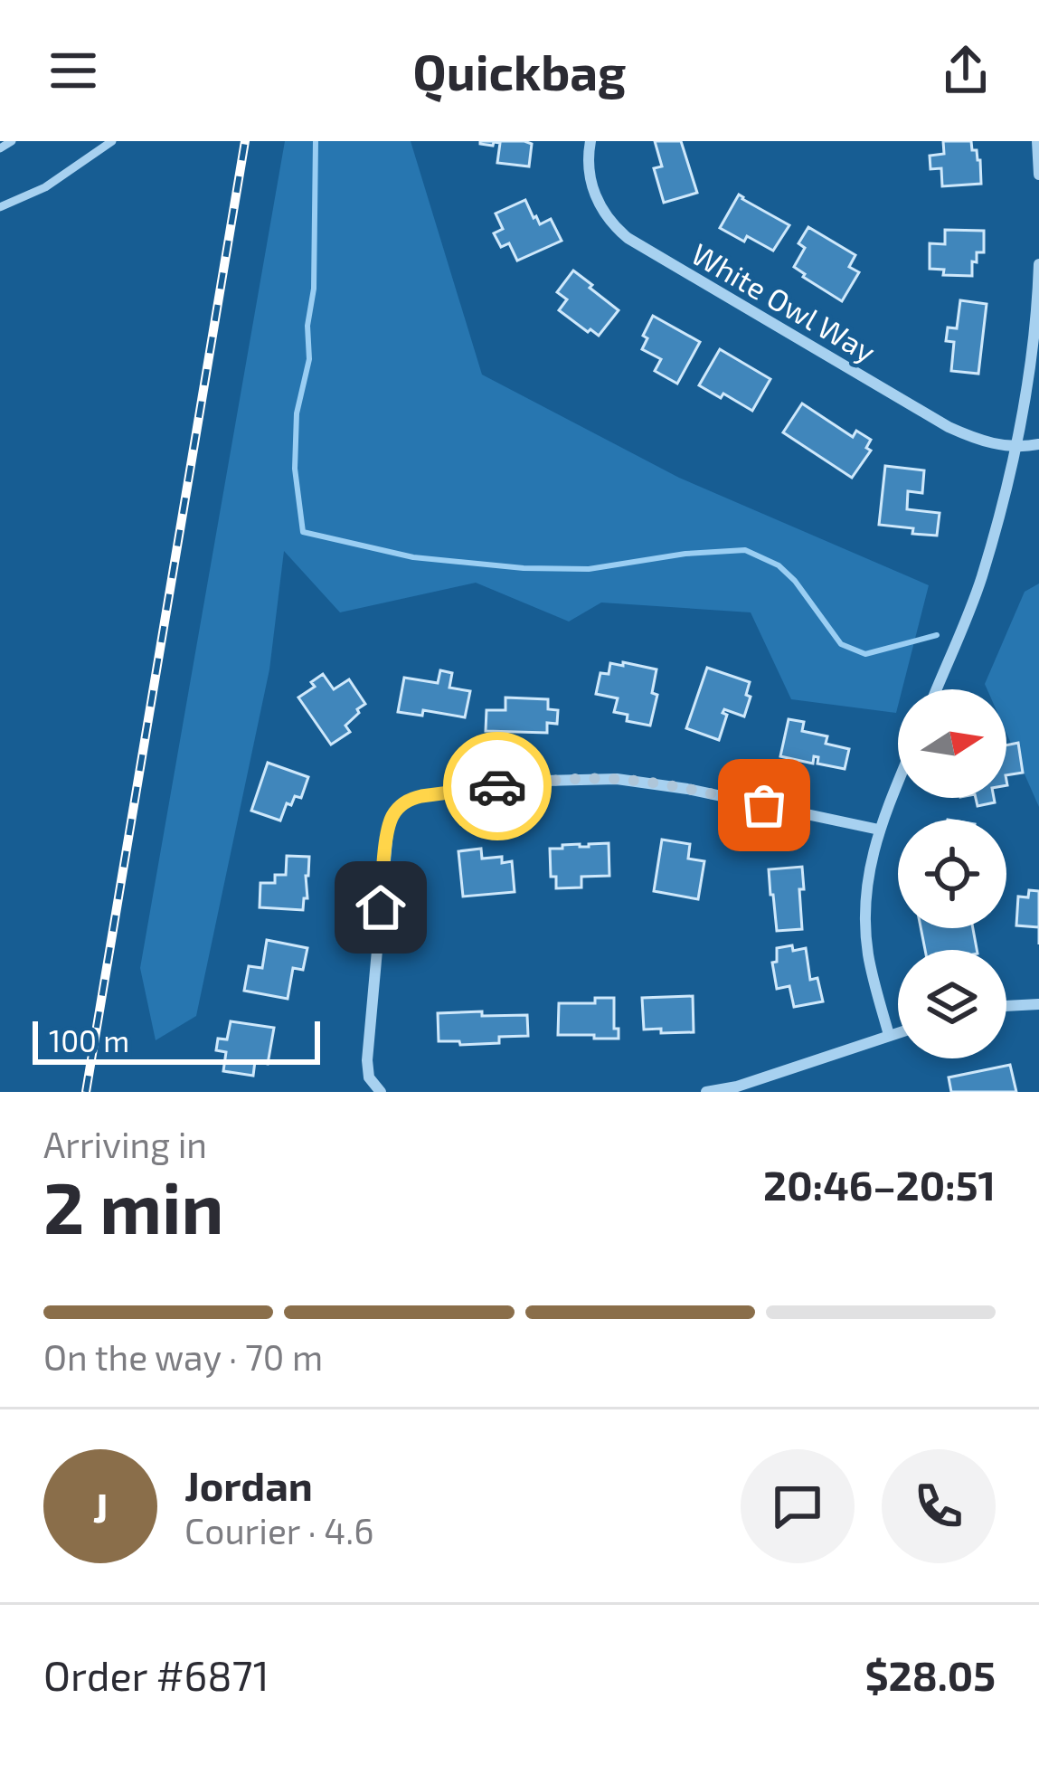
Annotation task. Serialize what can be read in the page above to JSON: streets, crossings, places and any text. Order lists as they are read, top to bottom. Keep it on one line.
{"streets":{"street":["White Owl Way"]},"scale_bar":"100 m","north":"right","page":{"header":"Quickbag","scale":"100 m","heading":["2 min","Arriving in","20:46–20:51"],"panel":["Jordan","Courier · 4.6","Order #6871","$28.05"],"bar":"On the way · 70 m","round":"J"}}
